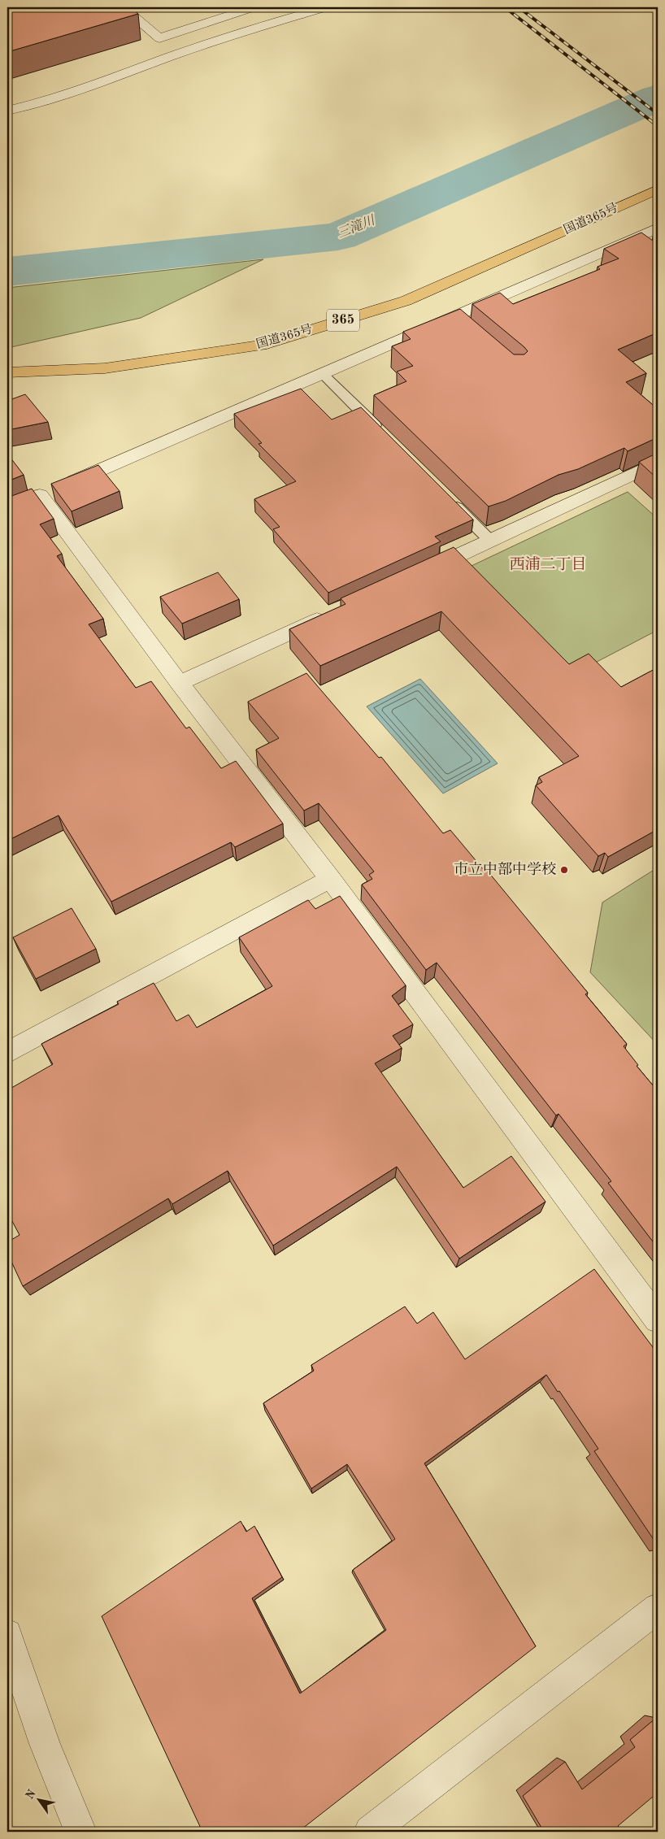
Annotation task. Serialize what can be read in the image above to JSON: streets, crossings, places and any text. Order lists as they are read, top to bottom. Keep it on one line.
{"streets":{"highway":["国道365号","365"]},"districts":["西浦二丁目"],"water":["三滝川"],"places":["市立中部中学校"],"north":"top left"}
